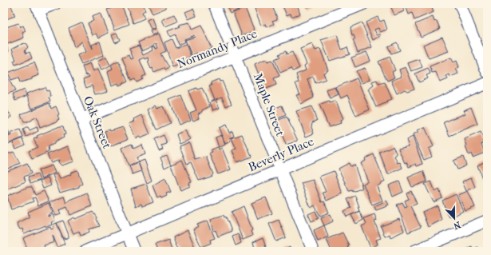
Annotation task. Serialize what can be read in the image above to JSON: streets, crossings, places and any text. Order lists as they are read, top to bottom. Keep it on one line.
{"streets":{"street":["Normandy Place","Maple Street","Oak Street","Beverly Place"]},"crossings":[["Normandy Place","Maple Street"],["Normandy Place","Oak Street"],["Maple Street","Beverly Place"],["Oak Street","Beverly Place"]],"north":"bottom"}
